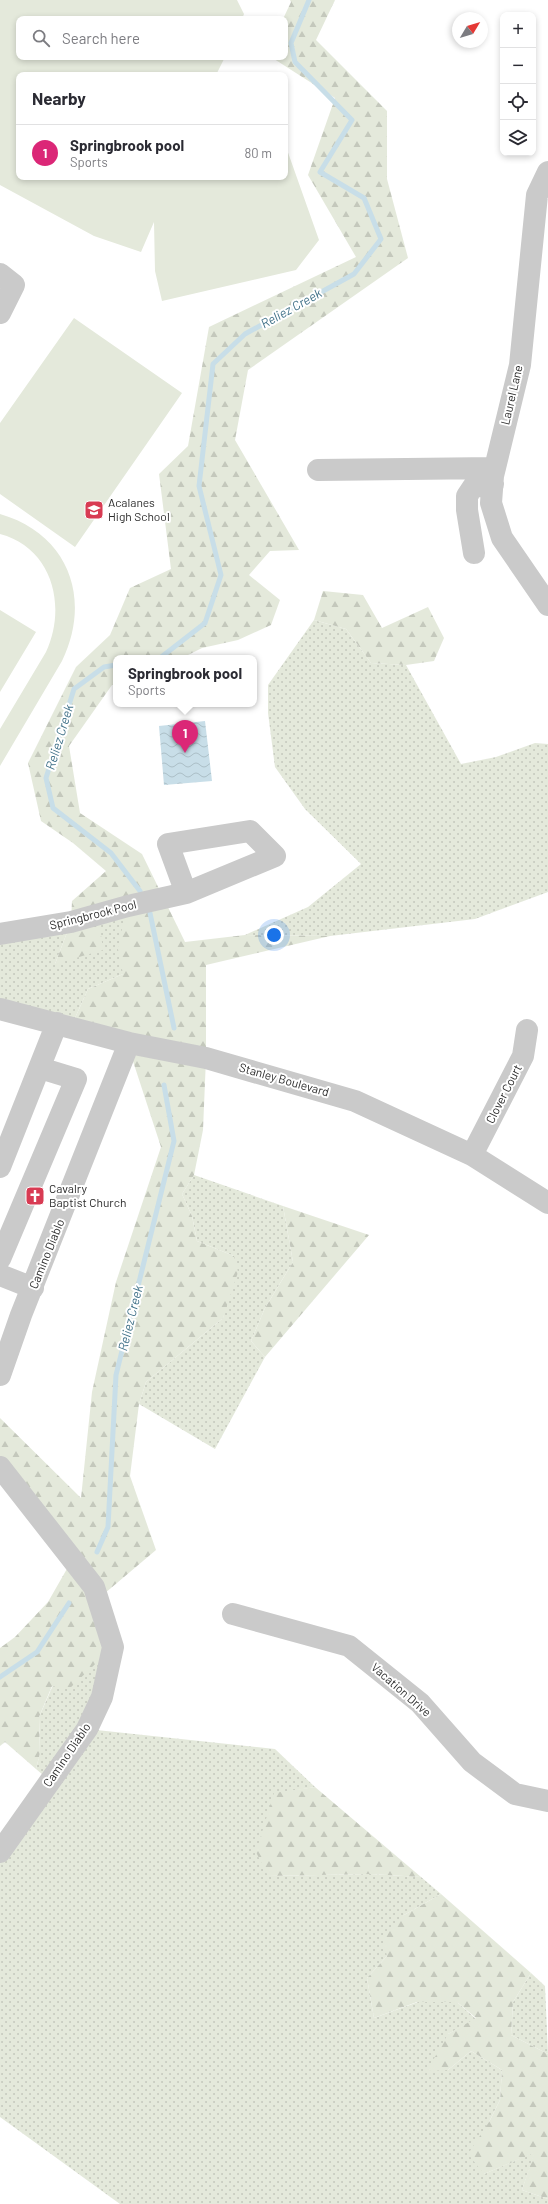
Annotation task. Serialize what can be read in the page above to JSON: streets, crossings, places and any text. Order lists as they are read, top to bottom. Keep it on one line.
{"streets":{"street":["Laurel Lane","Springbrook Pool","Stanley Boulevard","Clover Court","Camino Diablo","Vacation Drive"]},"crossings":[["Stanley Boulevard","Clover Court"],["Stanley Boulevard","Camino Diablo"]],"water":["Reliez Creek"],"places":{"school or university":["Acalanes High School"],"church":["Cavalry Baptist Church"]},"north":"top right","page":{"map_buttons":["+","−"],"search":"Search here","heading":"Nearby","list":[{"mark":"1","name":"Springbrook pool","note":"Sports","value":"80 m"}],"popup":["Springbrook pool","Sports"],"pins":"1"}}
